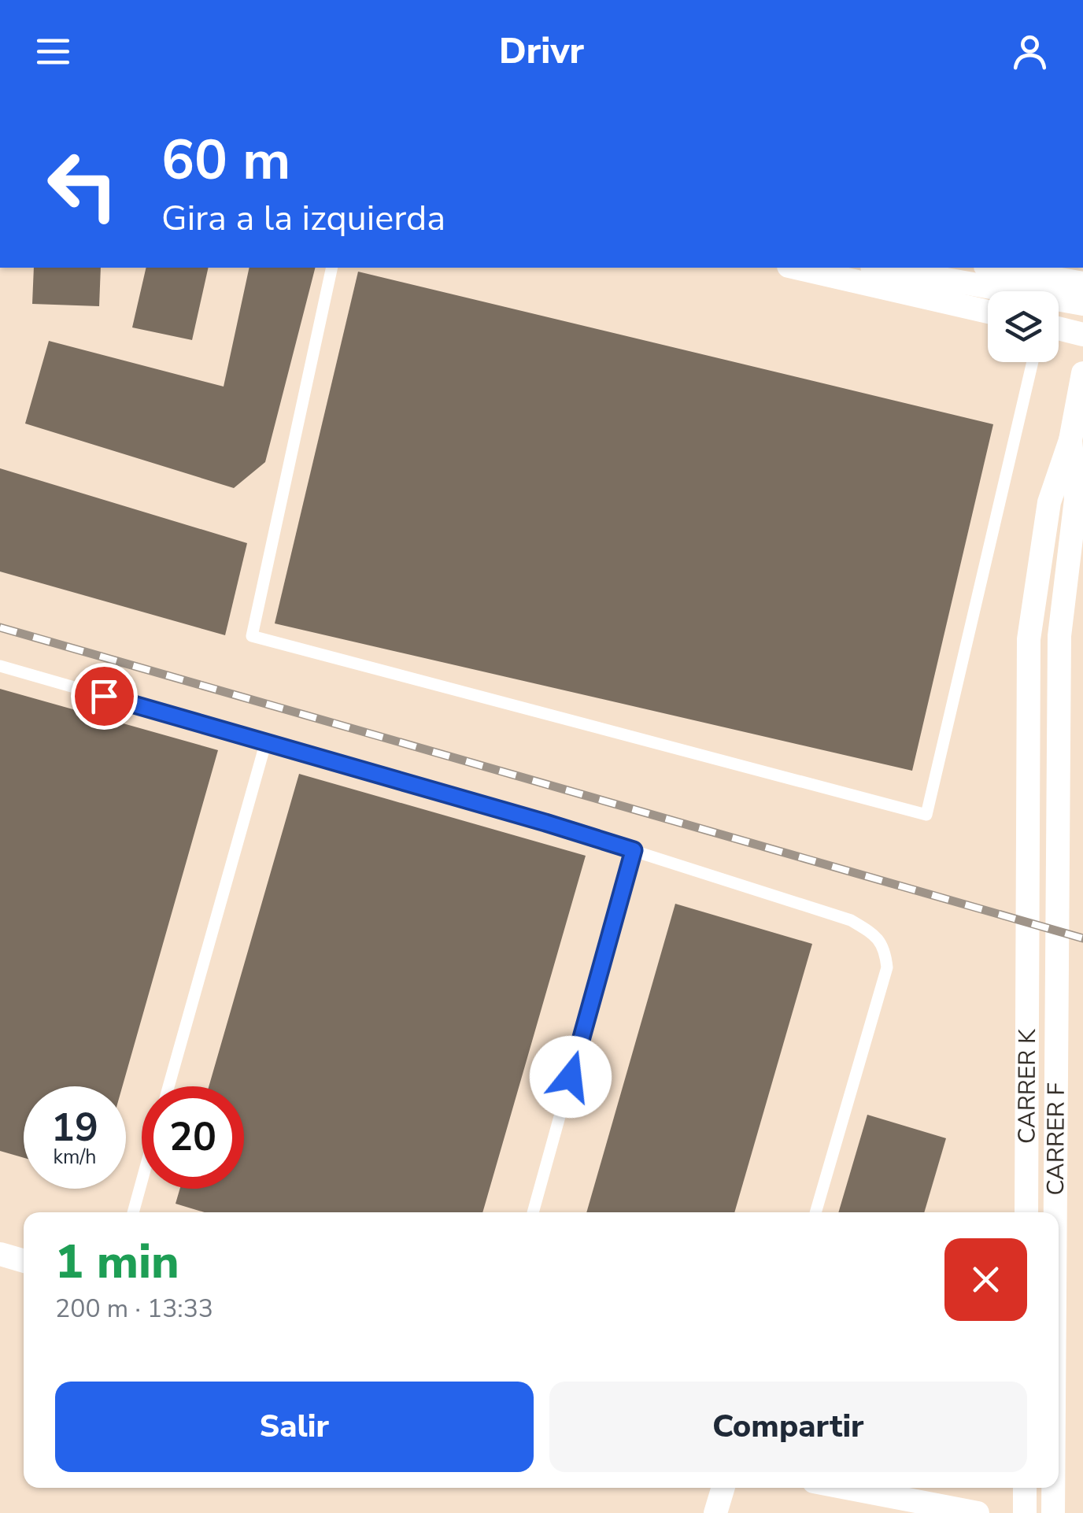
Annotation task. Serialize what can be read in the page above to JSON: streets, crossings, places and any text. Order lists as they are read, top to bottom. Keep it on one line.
{"streets":{"street":["CARRER K","CARRER F"]},"crossings":[["CARRER K","CARRER F"]],"page":{"header":"Drivr","turn":["60 m","Gira a la izquierda"],"speed":"19 km/h","limit":"20","heading":["1 min","200 m · 13:33"],"buttons":["Salir","Compartir"]}}
